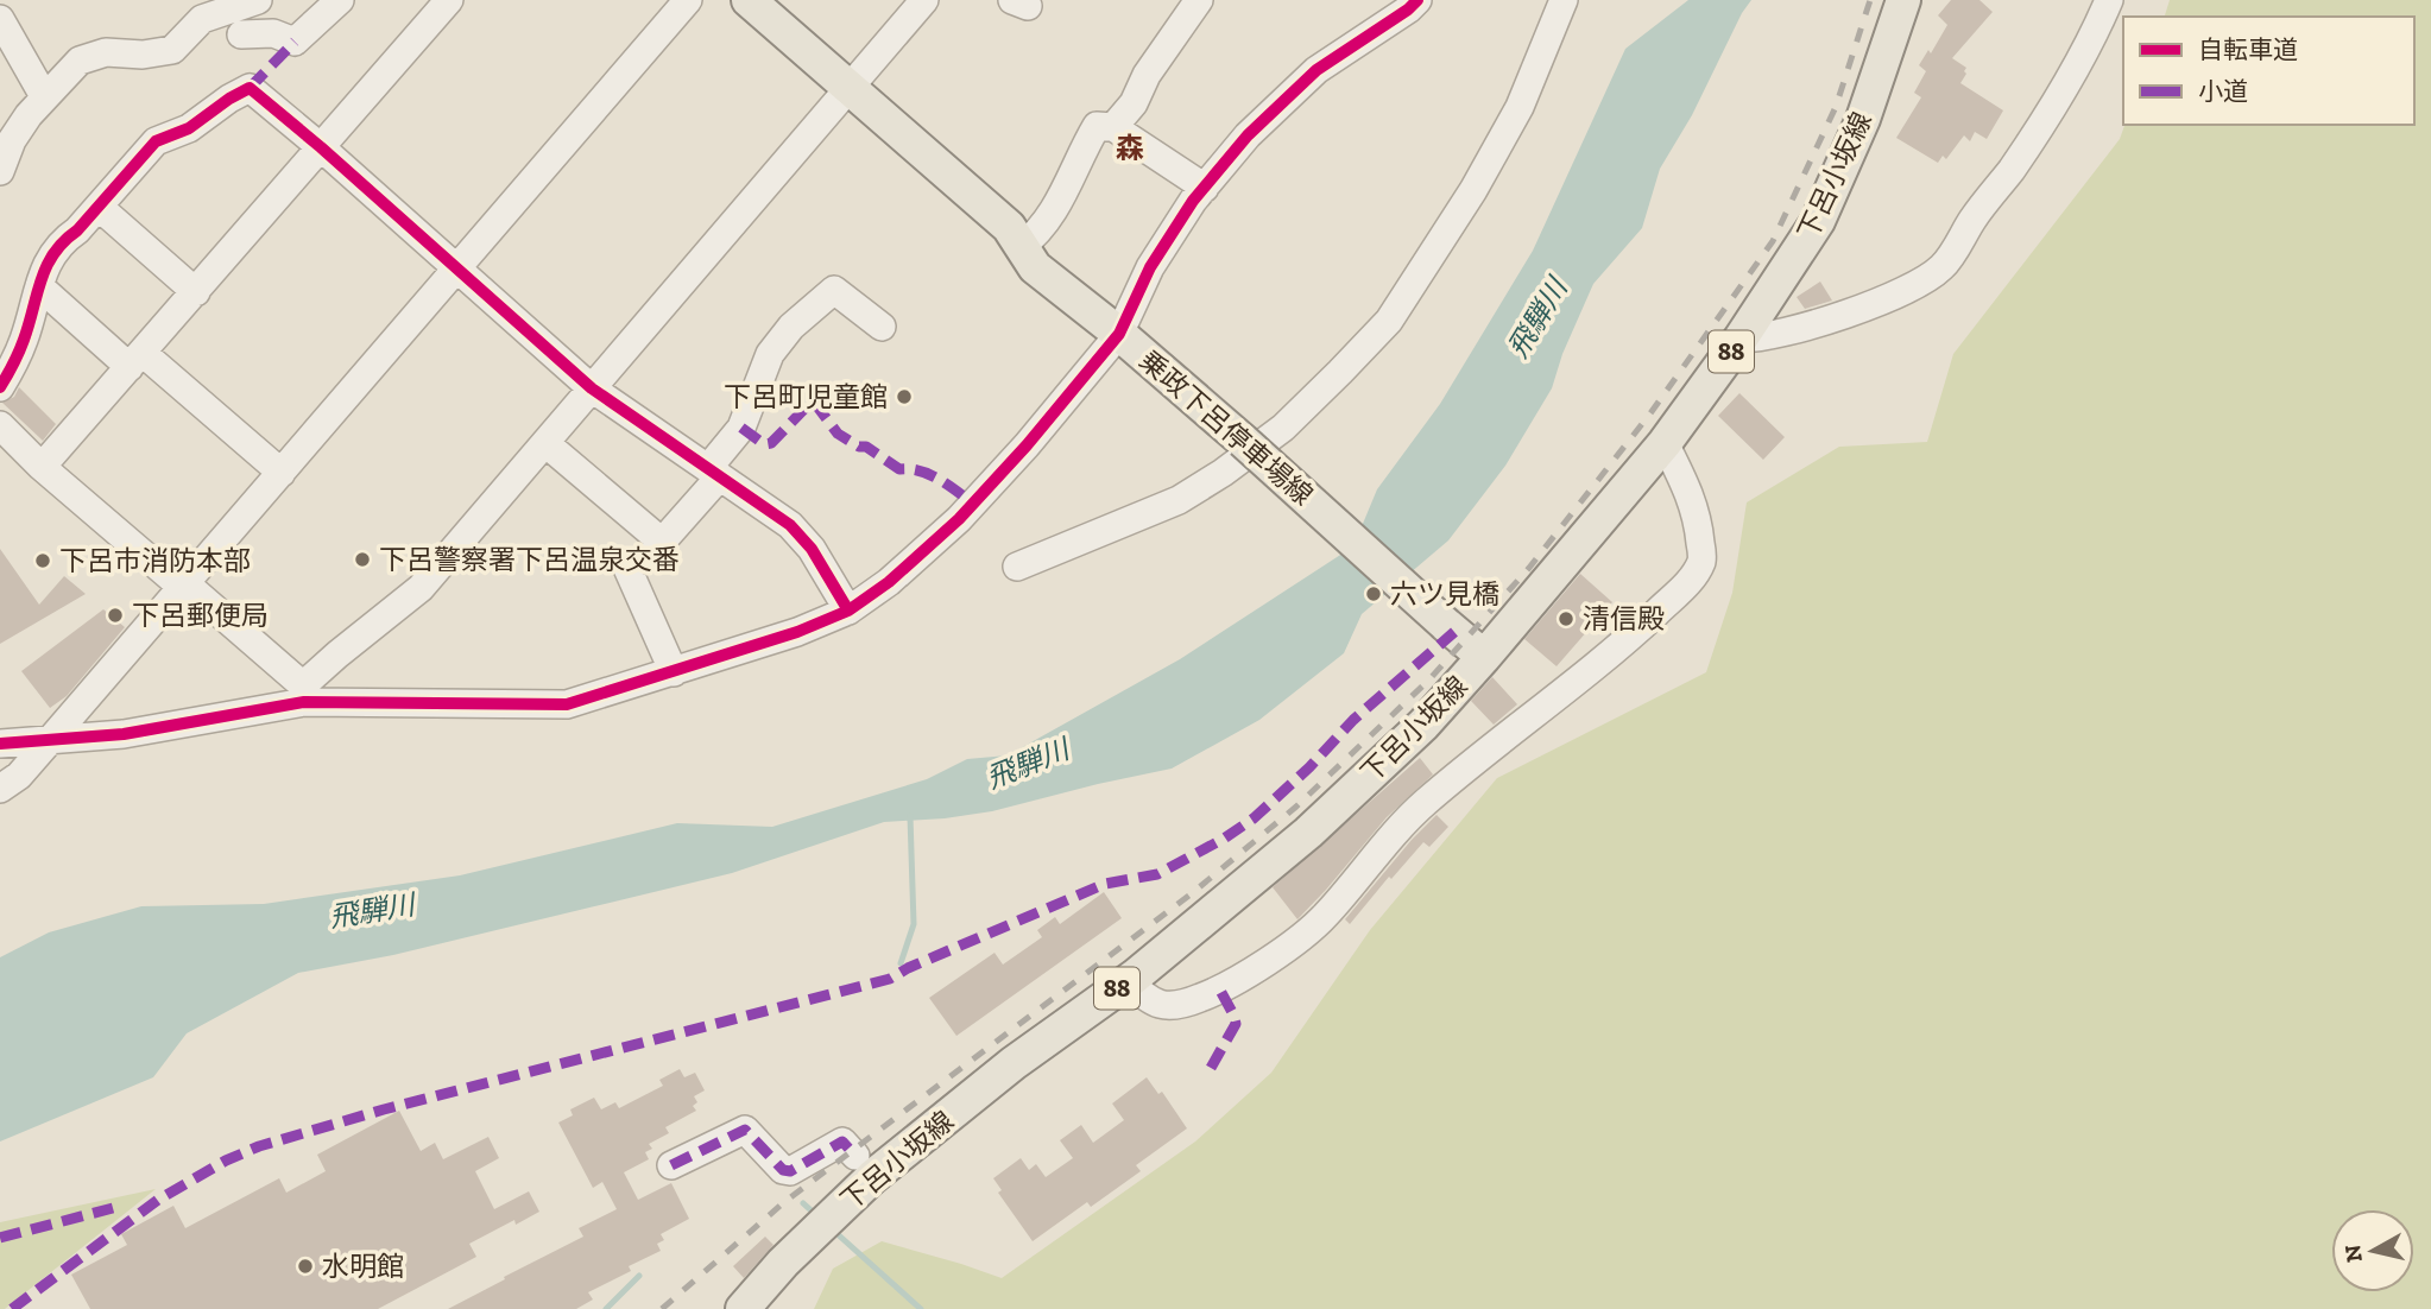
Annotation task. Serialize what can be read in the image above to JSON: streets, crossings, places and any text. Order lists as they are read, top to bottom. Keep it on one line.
{"streets":{"main road":["下呂小坂線","88","乗政下呂停車場線"]},"crossings":[["下呂小坂線","乗政下呂停車場線"]],"districts":["森"],"water":["飛騨川"],"places":["下呂町児童館","下呂警察署下呂温泉交番","下呂市消防本部","六ツ見橋","下呂郵便局","清信殿","水明館"],"legend":["自転車道","小道"],"north":"left"}
